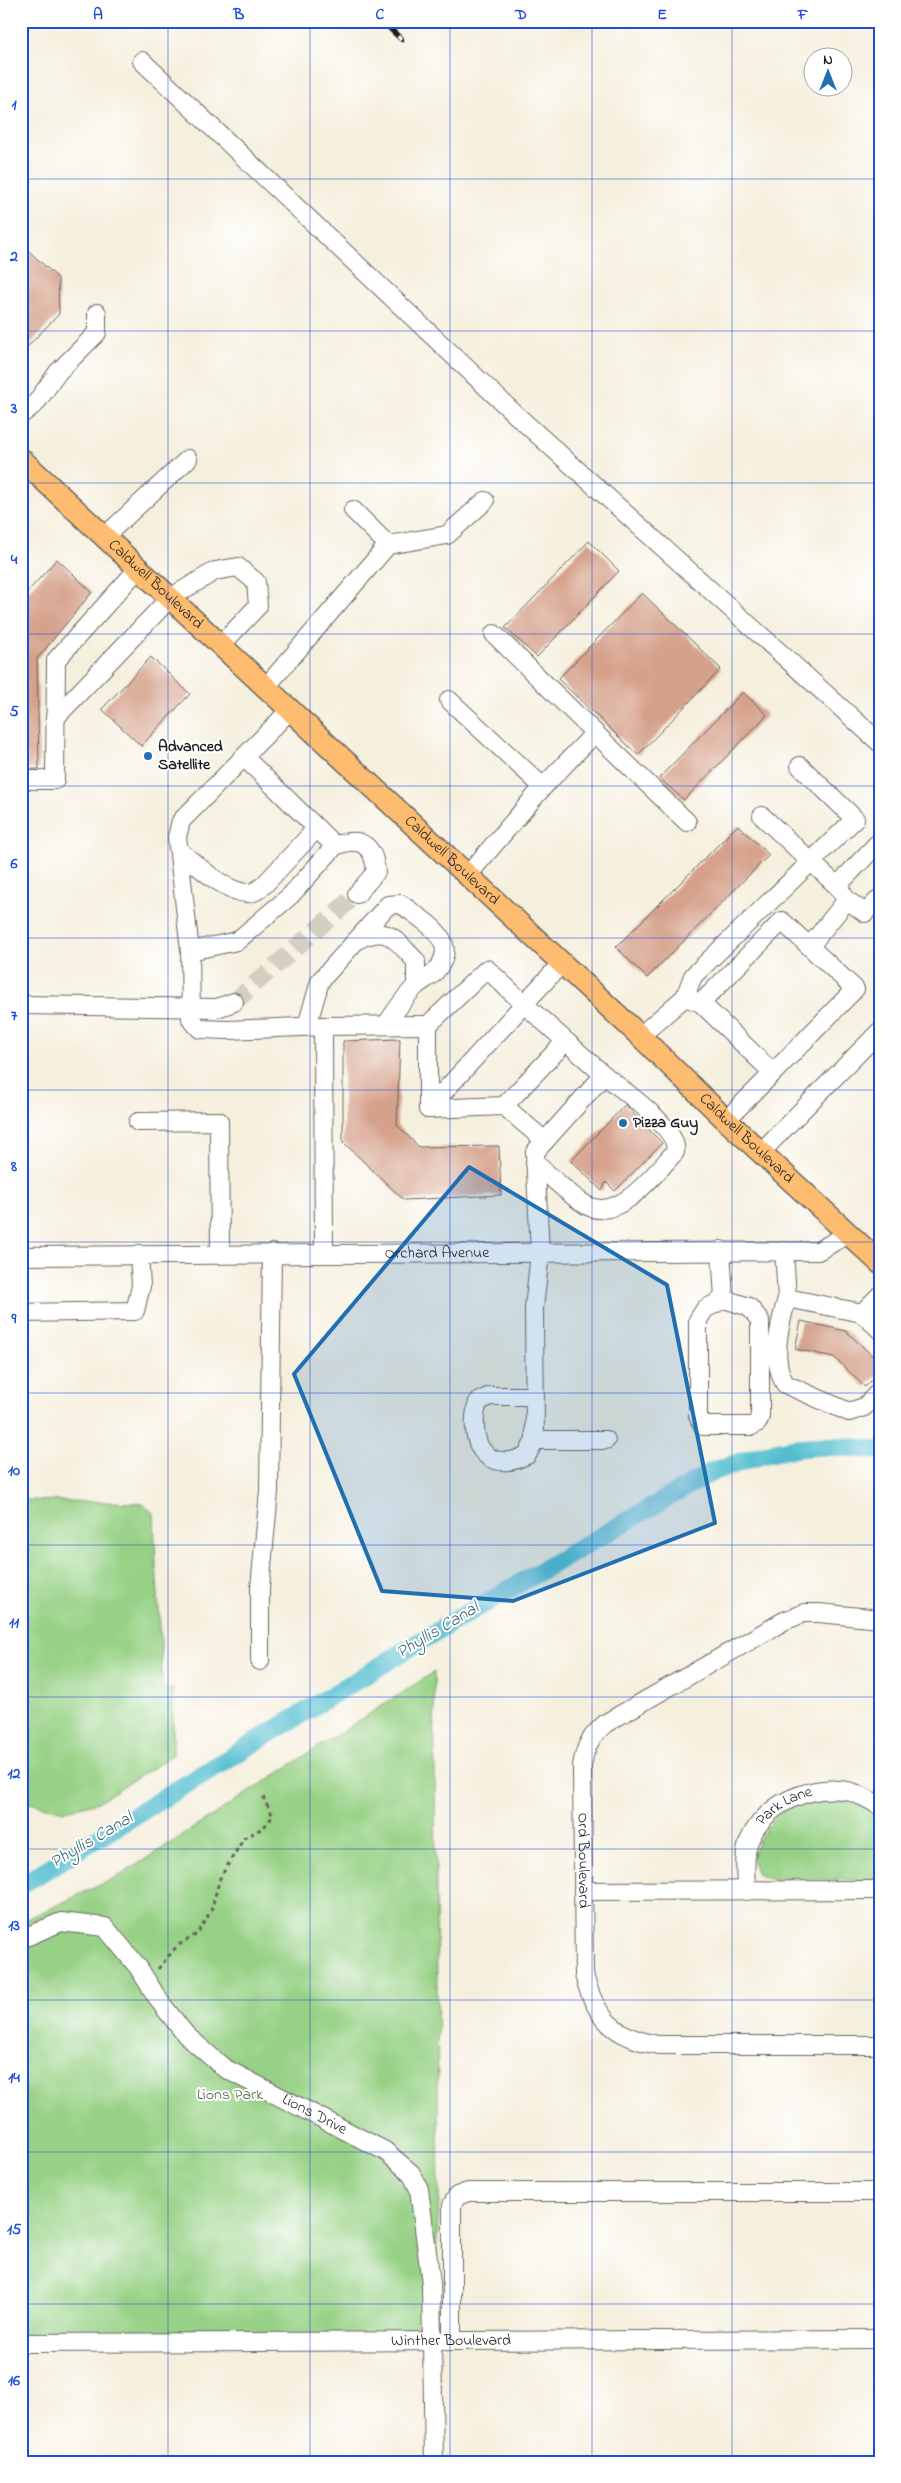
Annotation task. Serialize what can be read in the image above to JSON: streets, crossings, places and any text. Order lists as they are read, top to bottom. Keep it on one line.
{"streets":{"main road":["Caldwell Boulevard"],"street":["Orchard Avenue","Park Lane","Ord Boulevard","Lions Drive","Winther Boulevard"]},"crossings":[["Caldwell Boulevard","Orchard Avenue"],["Lions Drive","Winther Boulevard"]],"water":["Phyllis Canal"],"parks":["Lions Park"],"places":["Advanced Satellite","Pizza Guy"],"north":"top","grid":{"columns":["A","B","C","D","E","F"],"rows":["1","2","3","4","5","6","7","8","9","10","11","12","13","14","15","16"]}}
